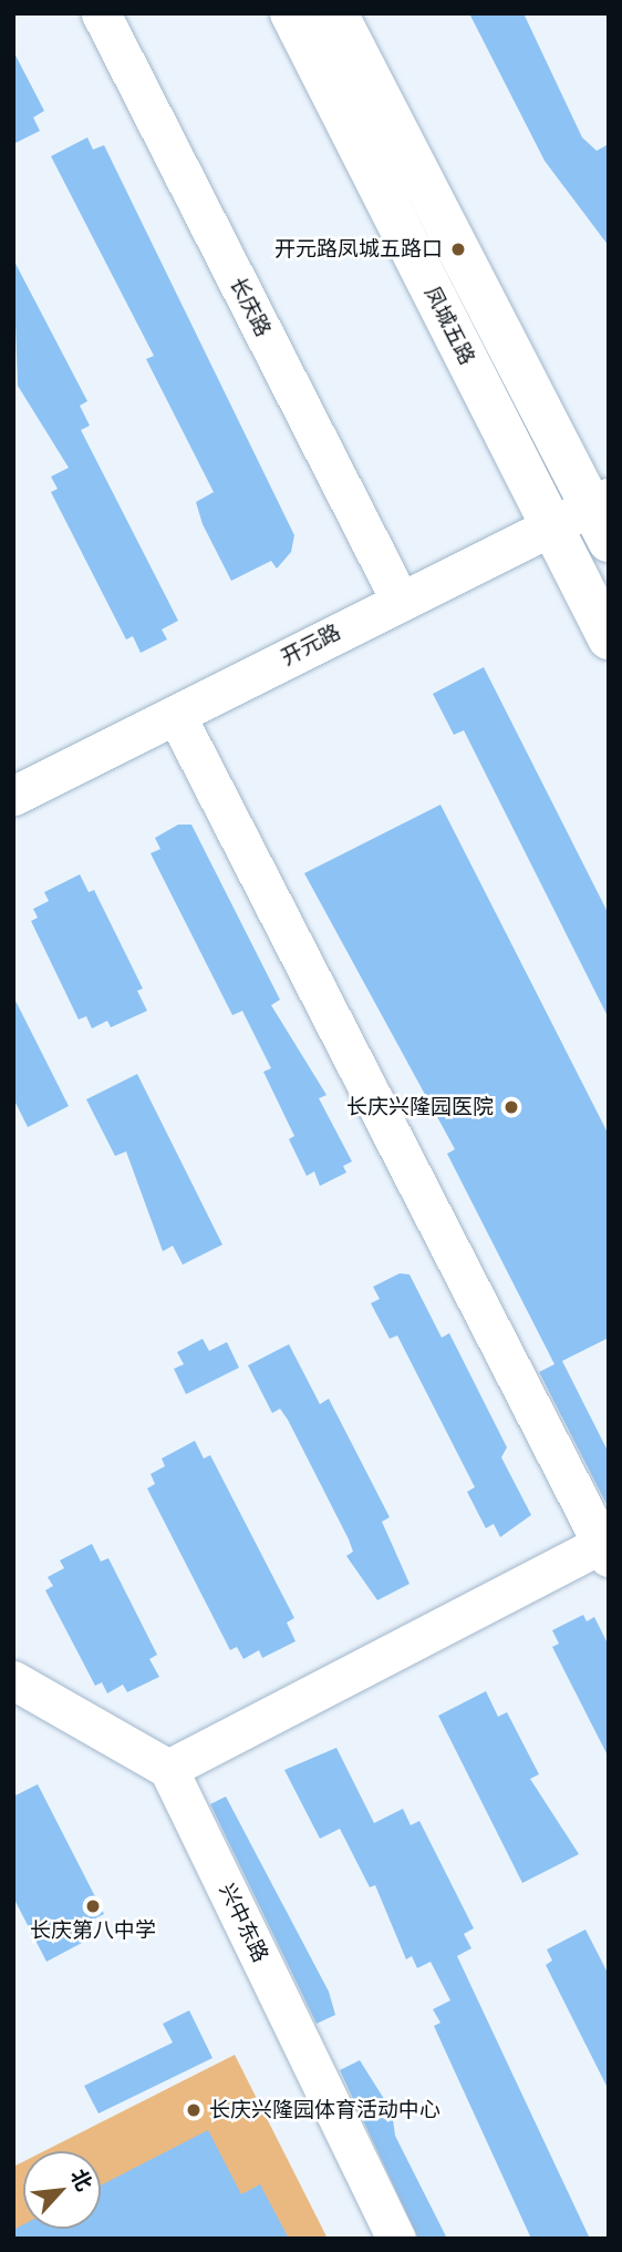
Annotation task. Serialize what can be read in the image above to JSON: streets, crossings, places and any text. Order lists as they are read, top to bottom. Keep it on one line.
{"streets":{"main road":["凤城五路"],"street":["长庆路","开元路","兴中东路"]},"crossings":[["长庆路","开元路"],["凤城五路","开元路"]],"places":["开元路凤城五路口","长庆兴隆园医院","长庆第八中学","长庆兴隆园体育活动中心"],"north":"top right"}
